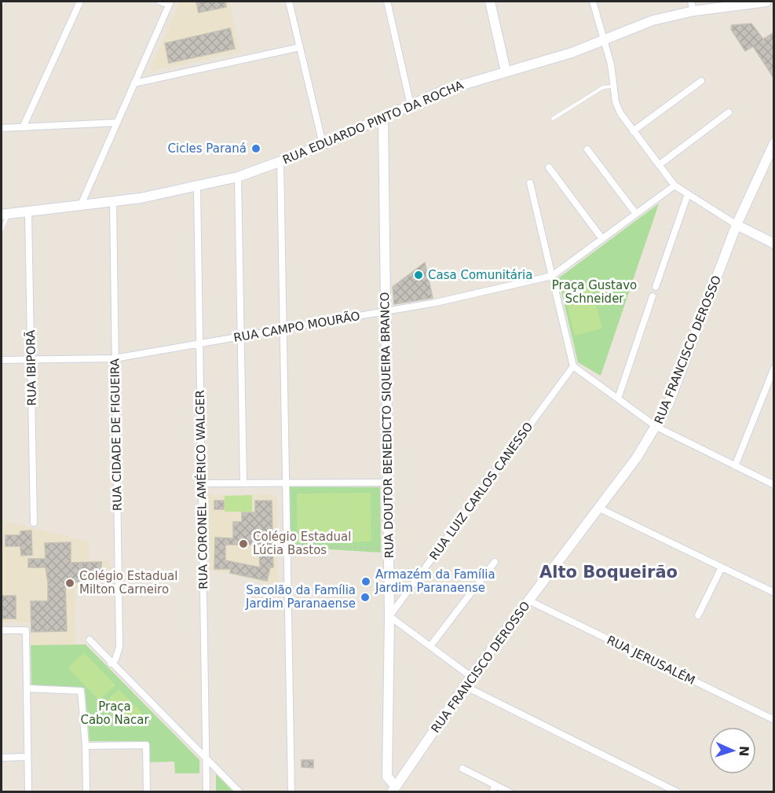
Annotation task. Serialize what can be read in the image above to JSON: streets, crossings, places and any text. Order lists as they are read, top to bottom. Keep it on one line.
{"streets":{"street":["RUA EDUARDO PINTO DA ROCHA","RUA CAMPO MOURÃO","RUA FRANCISCO DEROSSO","RUA IBIPORÃ","RUA DOUTOR BENEDICTO SIQUEIRA BRANCO","RUA CIDADE DE FIGUEIRA","RUA CORONEL AMÉRICO WALGER","RUA LUIZ CARLOS CANESSO","RUA JERUSALÉM"]},"crossings":[["RUA EDUARDO PINTO DA ROCHA","RUA IBIPORÃ"],["RUA EDUARDO PINTO DA ROCHA","RUA DOUTOR BENEDICTO SIQUEIRA BRANCO"],["RUA EDUARDO PINTO DA ROCHA","RUA CIDADE DE FIGUEIRA"],["RUA EDUARDO PINTO DA ROCHA","RUA CORONEL AMÉRICO WALGER"],["RUA CAMPO MOURÃO","RUA IBIPORÃ"],["RUA CAMPO MOURÃO","RUA DOUTOR BENEDICTO SIQUEIRA BRANCO"],["RUA CAMPO MOURÃO","RUA CIDADE DE FIGUEIRA"],["RUA CAMPO MOURÃO","RUA CORONEL AMÉRICO WALGER"],["RUA FRANCISCO DEROSSO","RUA DOUTOR BENEDICTO SIQUEIRA BRANCO"],["RUA FRANCISCO DEROSSO","RUA JERUSALÉM"],["RUA DOUTOR BENEDICTO SIQUEIRA BRANCO","RUA LUIZ CARLOS CANESSO"]],"districts":["Alto Boqueirão"],"parks":["Praça Gustavo Schneider","Praça Cabo Nacar"],"places":["Cicles Paraná","Casa Comunitária","Colégio Estadual Lúcia Bastos","Armazém da Família Jardim Paranaense","Colégio Estadual Milton Carneiro","Sacolão da Família Jardim Paranaense"],"north":"right"}
